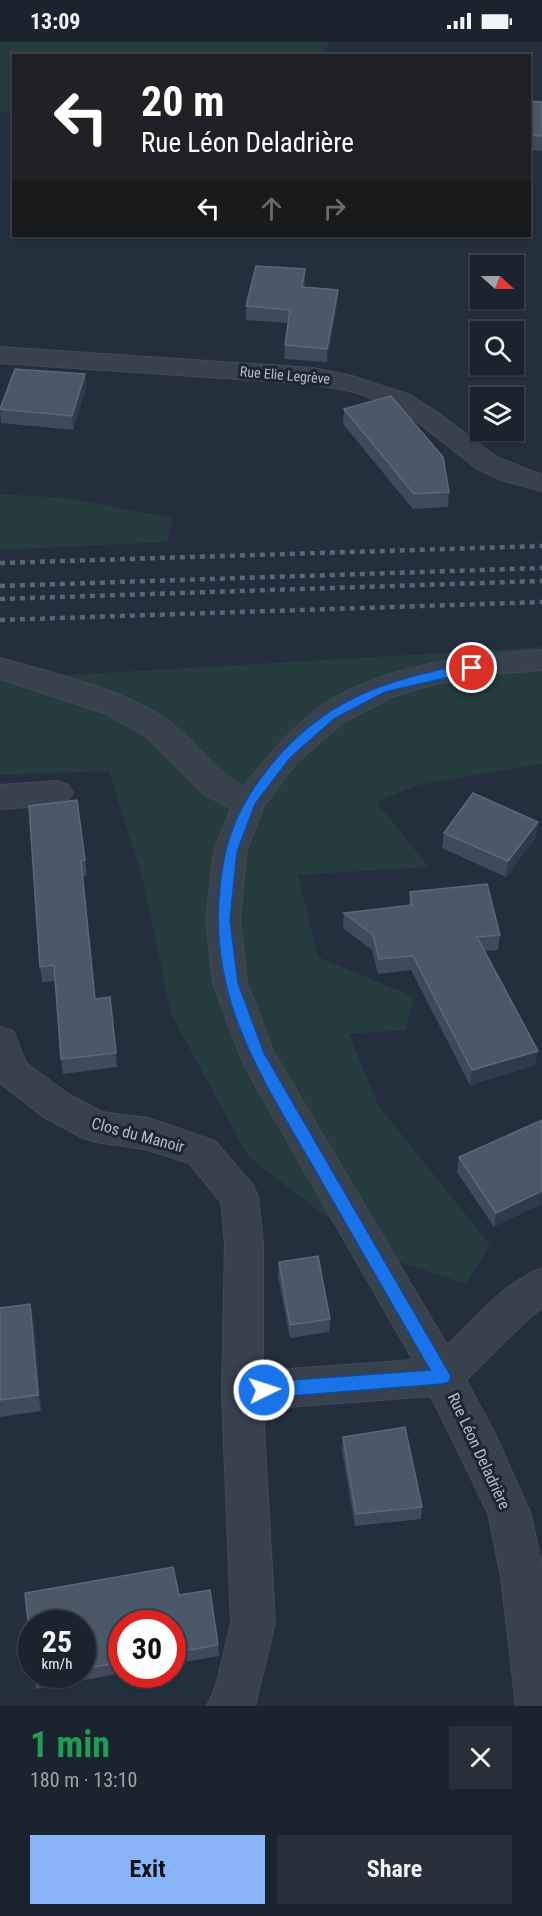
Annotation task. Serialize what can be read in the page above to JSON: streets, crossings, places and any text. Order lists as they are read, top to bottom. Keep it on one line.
{"streets":{"street":["Rue Elie Legrève","Clos du Manoir","Rue Léon Deladrière"]},"north":"right","page":{"status":"13:09","turn":["20 m","Rue Léon Deladrière"],"speed":"25 km/h","limit":"30","heading":["1 min","180 m · 13:10"],"buttons":["Exit","Share"]}}
